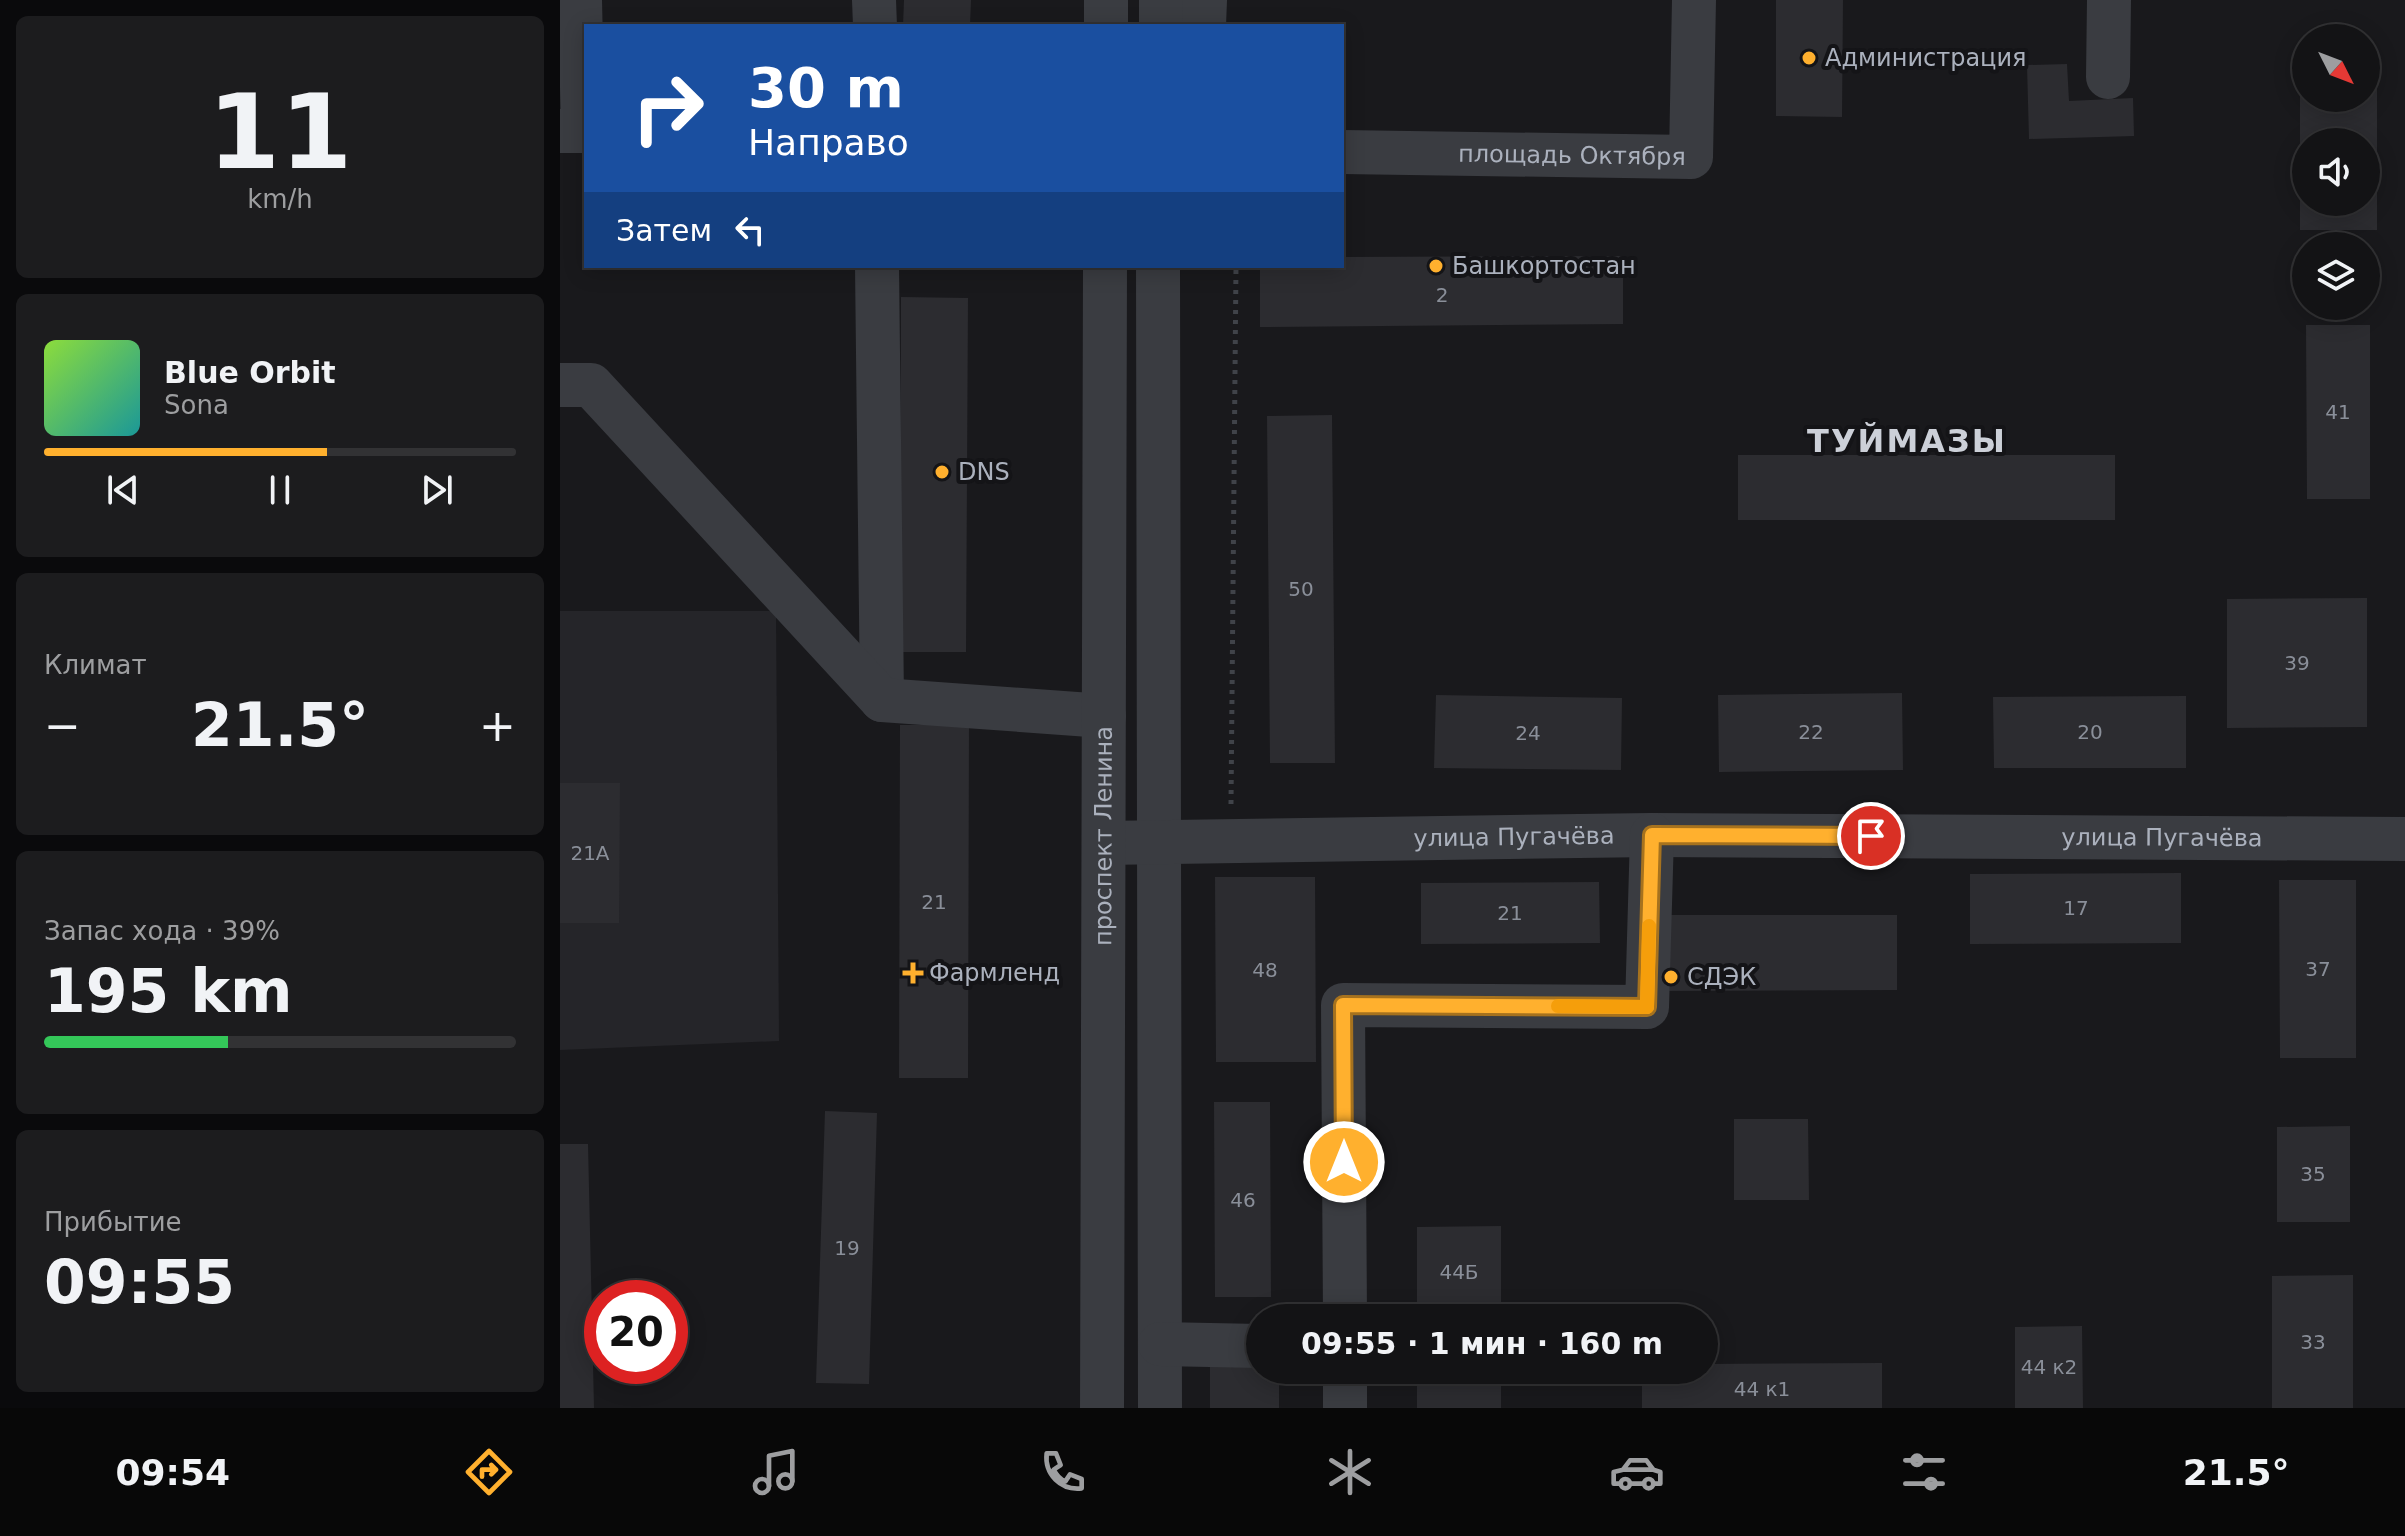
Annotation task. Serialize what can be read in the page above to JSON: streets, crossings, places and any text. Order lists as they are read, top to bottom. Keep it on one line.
{"streets":{"street":["площадь Октября","проспект Ленина","улица Пугачёва"]},"crossings":[["проспект Ленина","улица Пугачёва"]],"districts":["ТУЙМАЗЫ"],"places":{"other":["Администрация","Башкортостан","DNS","СДЭК"],"health":["Фармленд"]},"house_numbers":["2","41","50","39","22","20","24","21А","21","17","21","37","48","35","46","19","44Б","33","44 к2","44 к1"],"north":"bottom right","page":{"tile":[["11","km/h"],"Климат",["Запас хода · 39%","195 km"],["Прибытие","09:55"]],"turn":["30 m","Направо"],"then":"Затем","song":["Blue Orbit","Sona"],"heat":["−","21.5°","+"],"limit":"20","trip":"09:55 · 1 мин · 160 m","tabs":["09:54","21.5°"]}}
